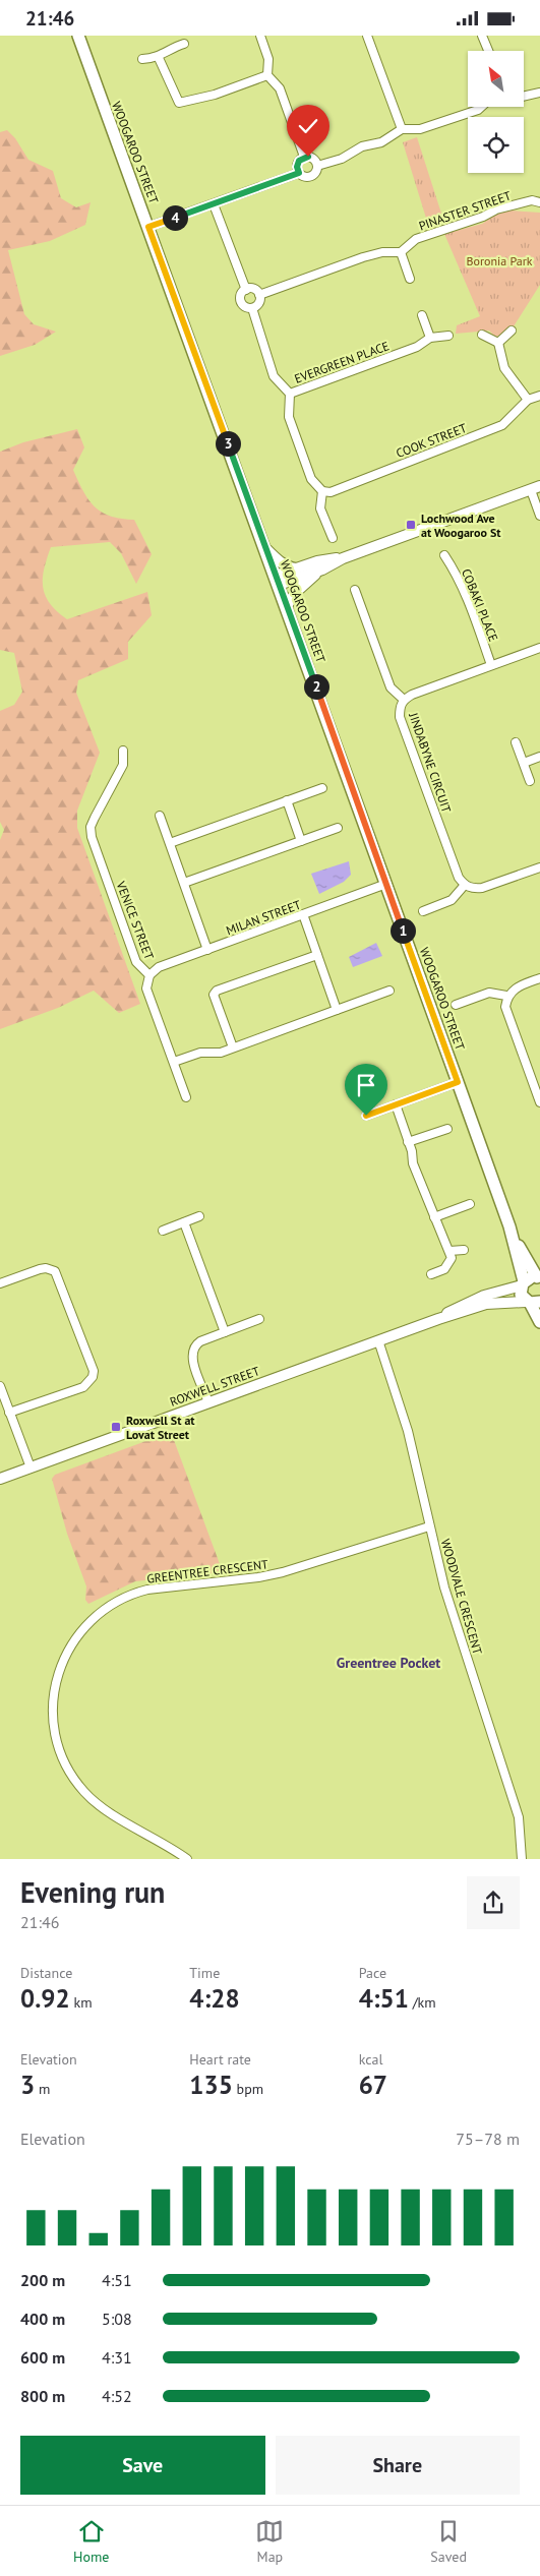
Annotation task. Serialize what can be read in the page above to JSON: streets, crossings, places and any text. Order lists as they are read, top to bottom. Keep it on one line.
{"streets":{"main road":["WOOGAROO STREET"],"street":["PINASTER STREET","EVERGREEN PLACE","COOK STREET","COBAKI PLACE","JINDABYNE CIRCUIT","MILAN STREET","VENICE STREET","ROXWELL STREET","GREENTREE CRESCENT","WOODVALE CRESCENT"]},"crossings":[["WOOGAROO STREET","MILAN STREET"],["WOOGAROO STREET","ROXWELL STREET"],["COBAKI PLACE","JINDABYNE CIRCUIT"],["MILAN STREET","VENICE STREET"],["ROXWELL STREET","WOODVALE CRESCENT"],["GREENTREE CRESCENT","WOODVALE CRESCENT"]],"districts":["Greentree Pocket"],"parks":["Boronia Park"],"places":{"transit":["Lochwood Ave at Woogaroo St","Roxwell St at Lovat Street"]},"north":"top left","page":{"status":"21:46","pins":["4","3","2","1"],"heading":["Evening run","21:46"],"stats":[["Distance","0.92 km"],["Time","4:28"],["Pace","4:51 /km"],["Elevation","3 m"],["Heart rate","135 bpm"],["kcal","67"]],"chart":["Elevation","75–78 m"],"list":[{"name":"200 m","note":"4:51"},{"name":"400 m","note":"5:08"},{"name":"600 m","note":"4:31"},{"name":"800 m","note":"4:52"}],"buttons":["Save","Share"],"tabs":["Home","Map","Saved"]}}
